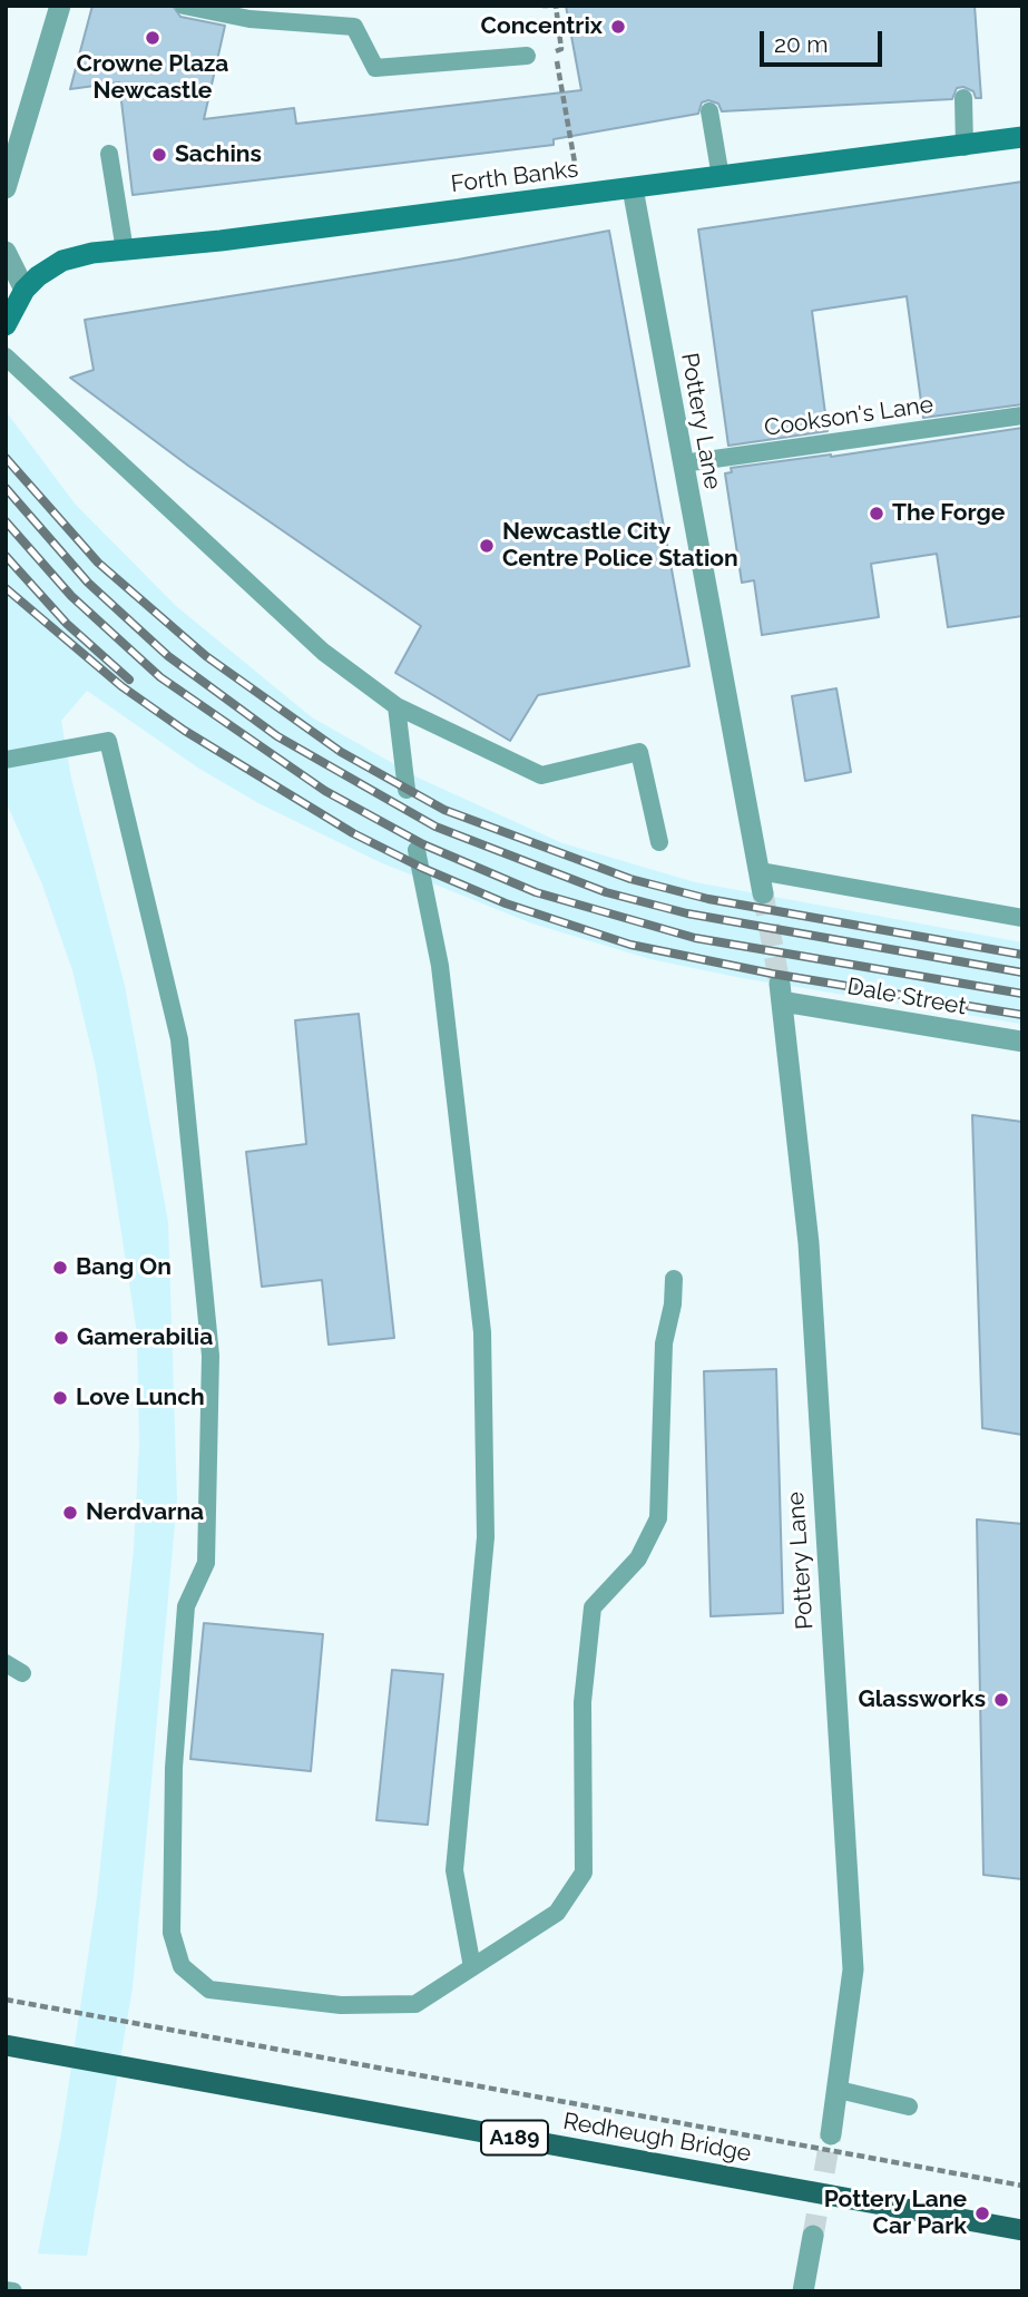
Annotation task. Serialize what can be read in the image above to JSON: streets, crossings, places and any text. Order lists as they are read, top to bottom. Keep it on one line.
{"streets":{"main road":["Forth Banks","A189","Redheugh Bridge"],"street":["Pottery Lane","Dale Street"],"lane":["Cookson's Lane"]},"crossings":[["Forth Banks","Pottery Lane"],["Cookson's Lane","Pottery Lane"],["Pottery Lane","Dale Street"]],"places":["Concentrix","Crowne Plaza Newcastle","Sachins","The Forge","Newcastle City Centre Police Station","Bang On","Gamerabilia","Love Lunch","Nerdvarna","Glassworks","Pottery Lane Car Park"],"scale_bar":"20 m"}
